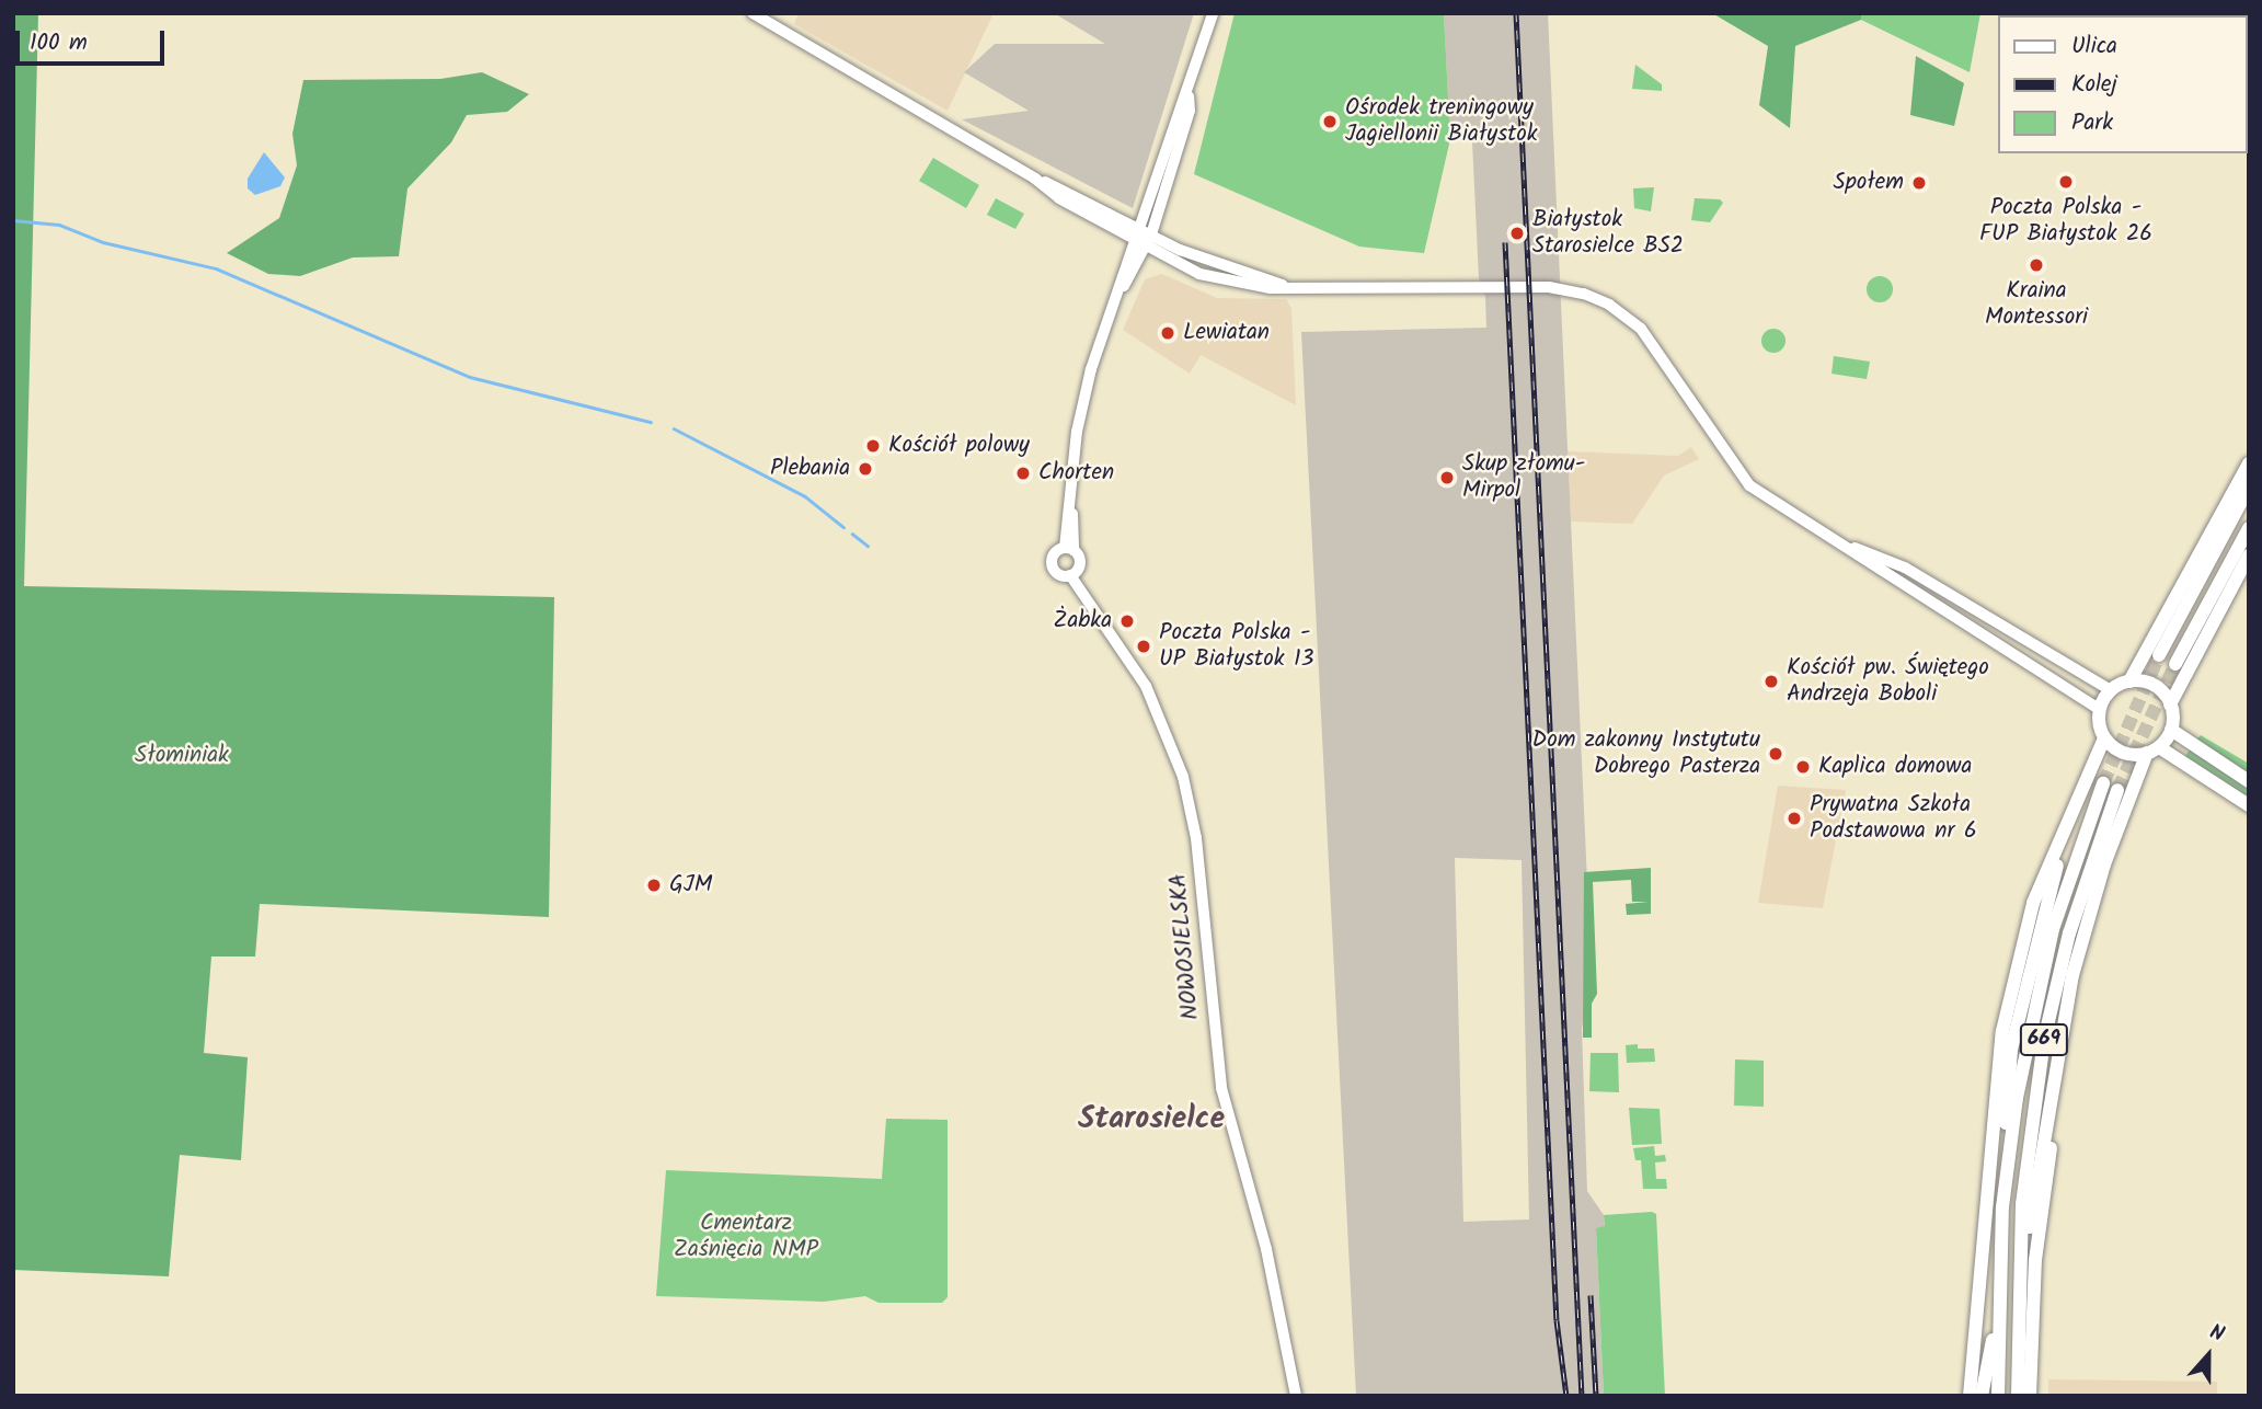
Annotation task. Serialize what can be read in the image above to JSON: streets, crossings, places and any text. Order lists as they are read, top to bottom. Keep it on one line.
{"streets":{"main road":["669"],"street":["NOWOSIELSKA"]},"districts":["Starosielce"],"parks":["Słominiak","Cmentarz Zaśnięcia NMP"],"places":["Ośrodek treningowy Jagiellonii Białystok","Poczta Polska - FUP Białystok 26","Społem","Białystok Starosielce BS2","Kraina Montessori","Lewiatan","Kościół polowy","Plebania","Chorten","Skup złomu- Mirpol","Żabka","Poczta Polska - UP Białystok 13","Kościół pw. Świętego Andrzeja Boboli","Dom zakonny Instytutu Dobrego Pasterza","Kaplica domowa","Prywatna Szkoła Podstawowa nr 6","GJM"],"legend":["Ulica","Kolej","Park"],"scale_bar":"100 m","north":"top"}
